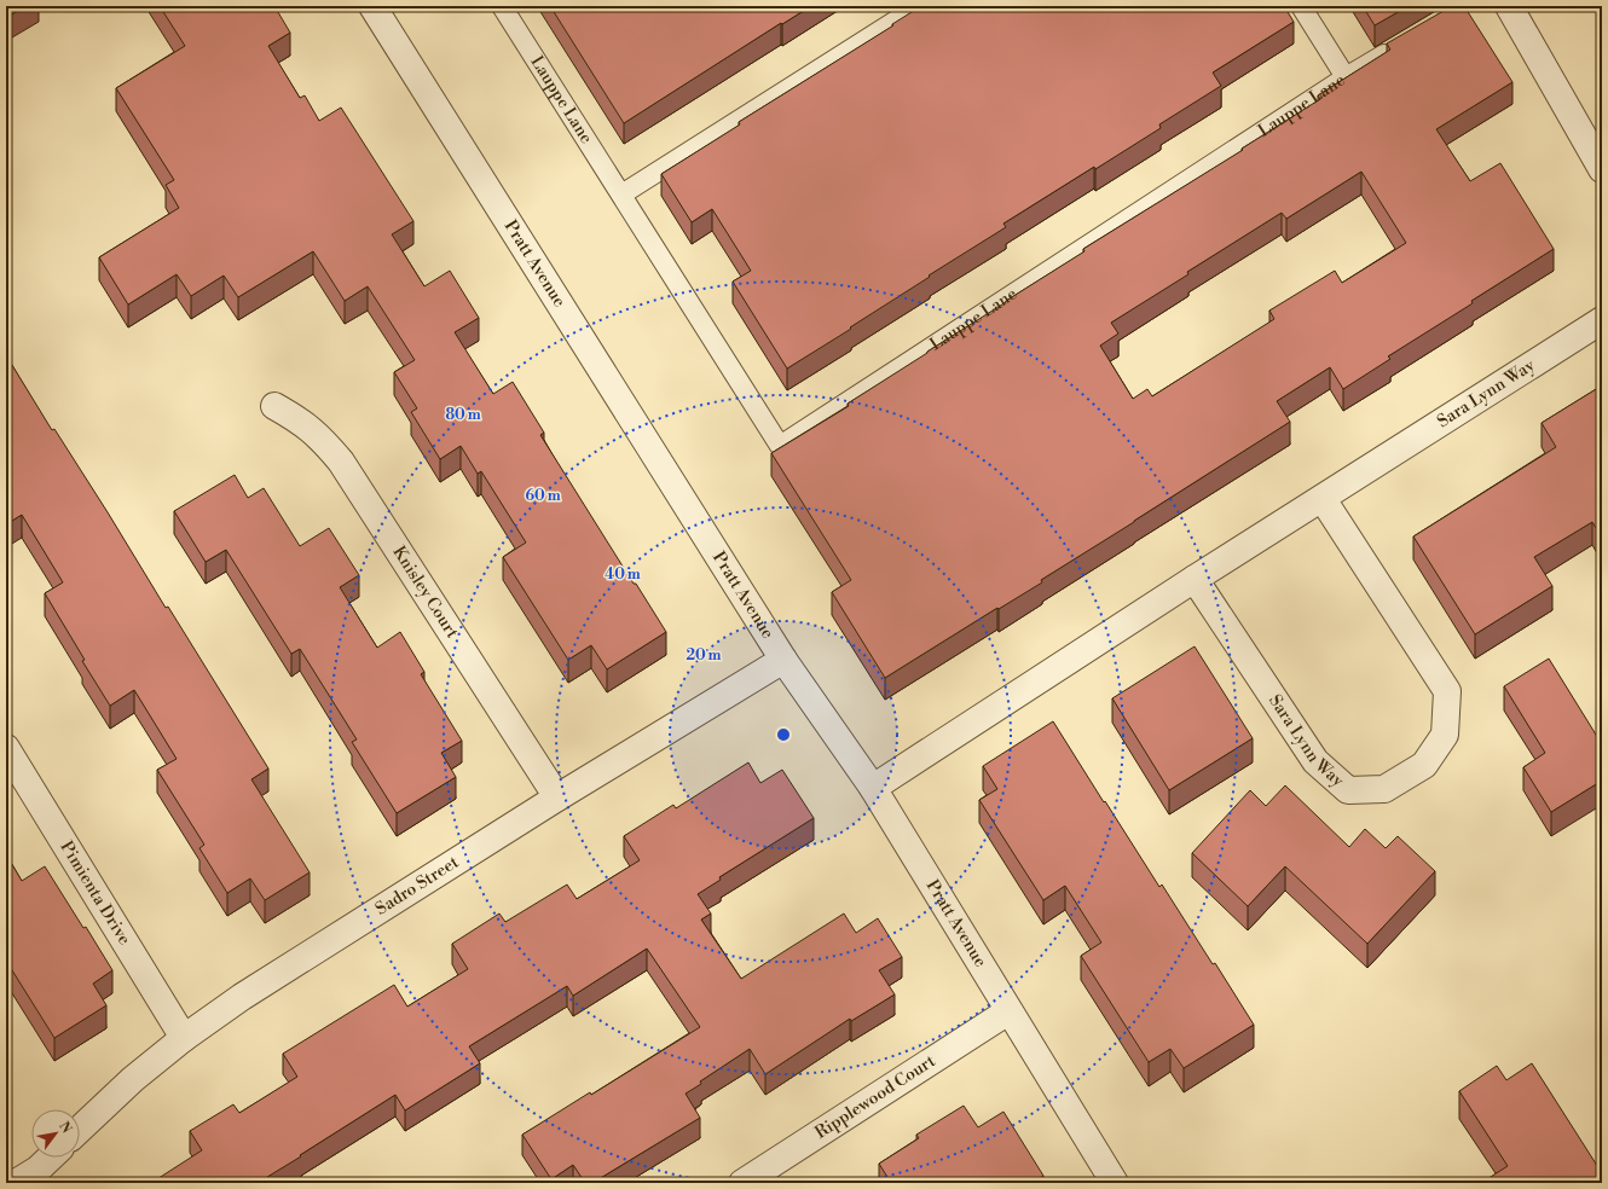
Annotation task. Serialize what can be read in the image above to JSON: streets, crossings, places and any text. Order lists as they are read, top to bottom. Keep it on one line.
{"streets":{"street":["Pratt Avenue","Sara Lynn Way","Knisley Court","Sadro Street","Pimienta Drive","Ripplewood Court"],"lane":["Lauppe Lane"]},"crossings":[["Pratt Avenue","Sara Lynn Way"],["Pratt Avenue","Sadro Street"],["Pratt Avenue","Ripplewood Court"],["Knisley Court","Sadro Street"],["Sadro Street","Pimienta Drive"]],"north":"top right","rings":["80 m","60 m","40 m","20 m"]}
